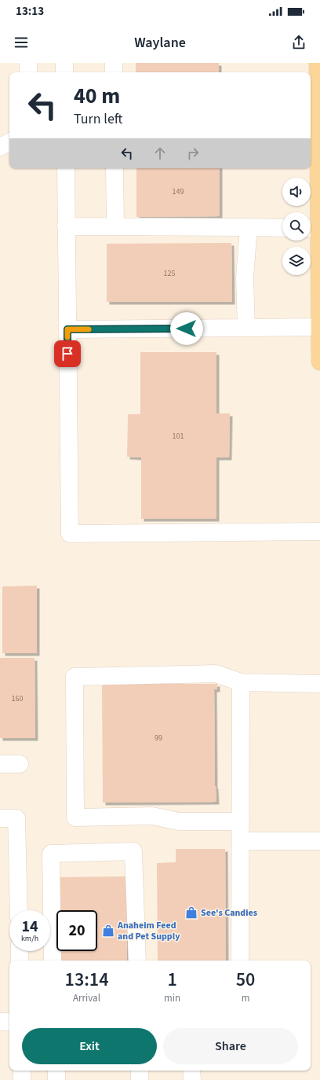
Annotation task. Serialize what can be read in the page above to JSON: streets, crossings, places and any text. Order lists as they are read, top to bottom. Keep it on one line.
{"places":{"shop":["See's Candies","Anaheim Feed and Pet Supply"]},"house_numbers":["149","125","101","160","99"],"page":{"status":"13:13","header":"Waylane","turn":["40 m","Turn left"],"speed":"14 km/h","limit":"20","eta":["13:14","Arrival","1","min","50","m"],"buttons":["Exit","Share"]}}
